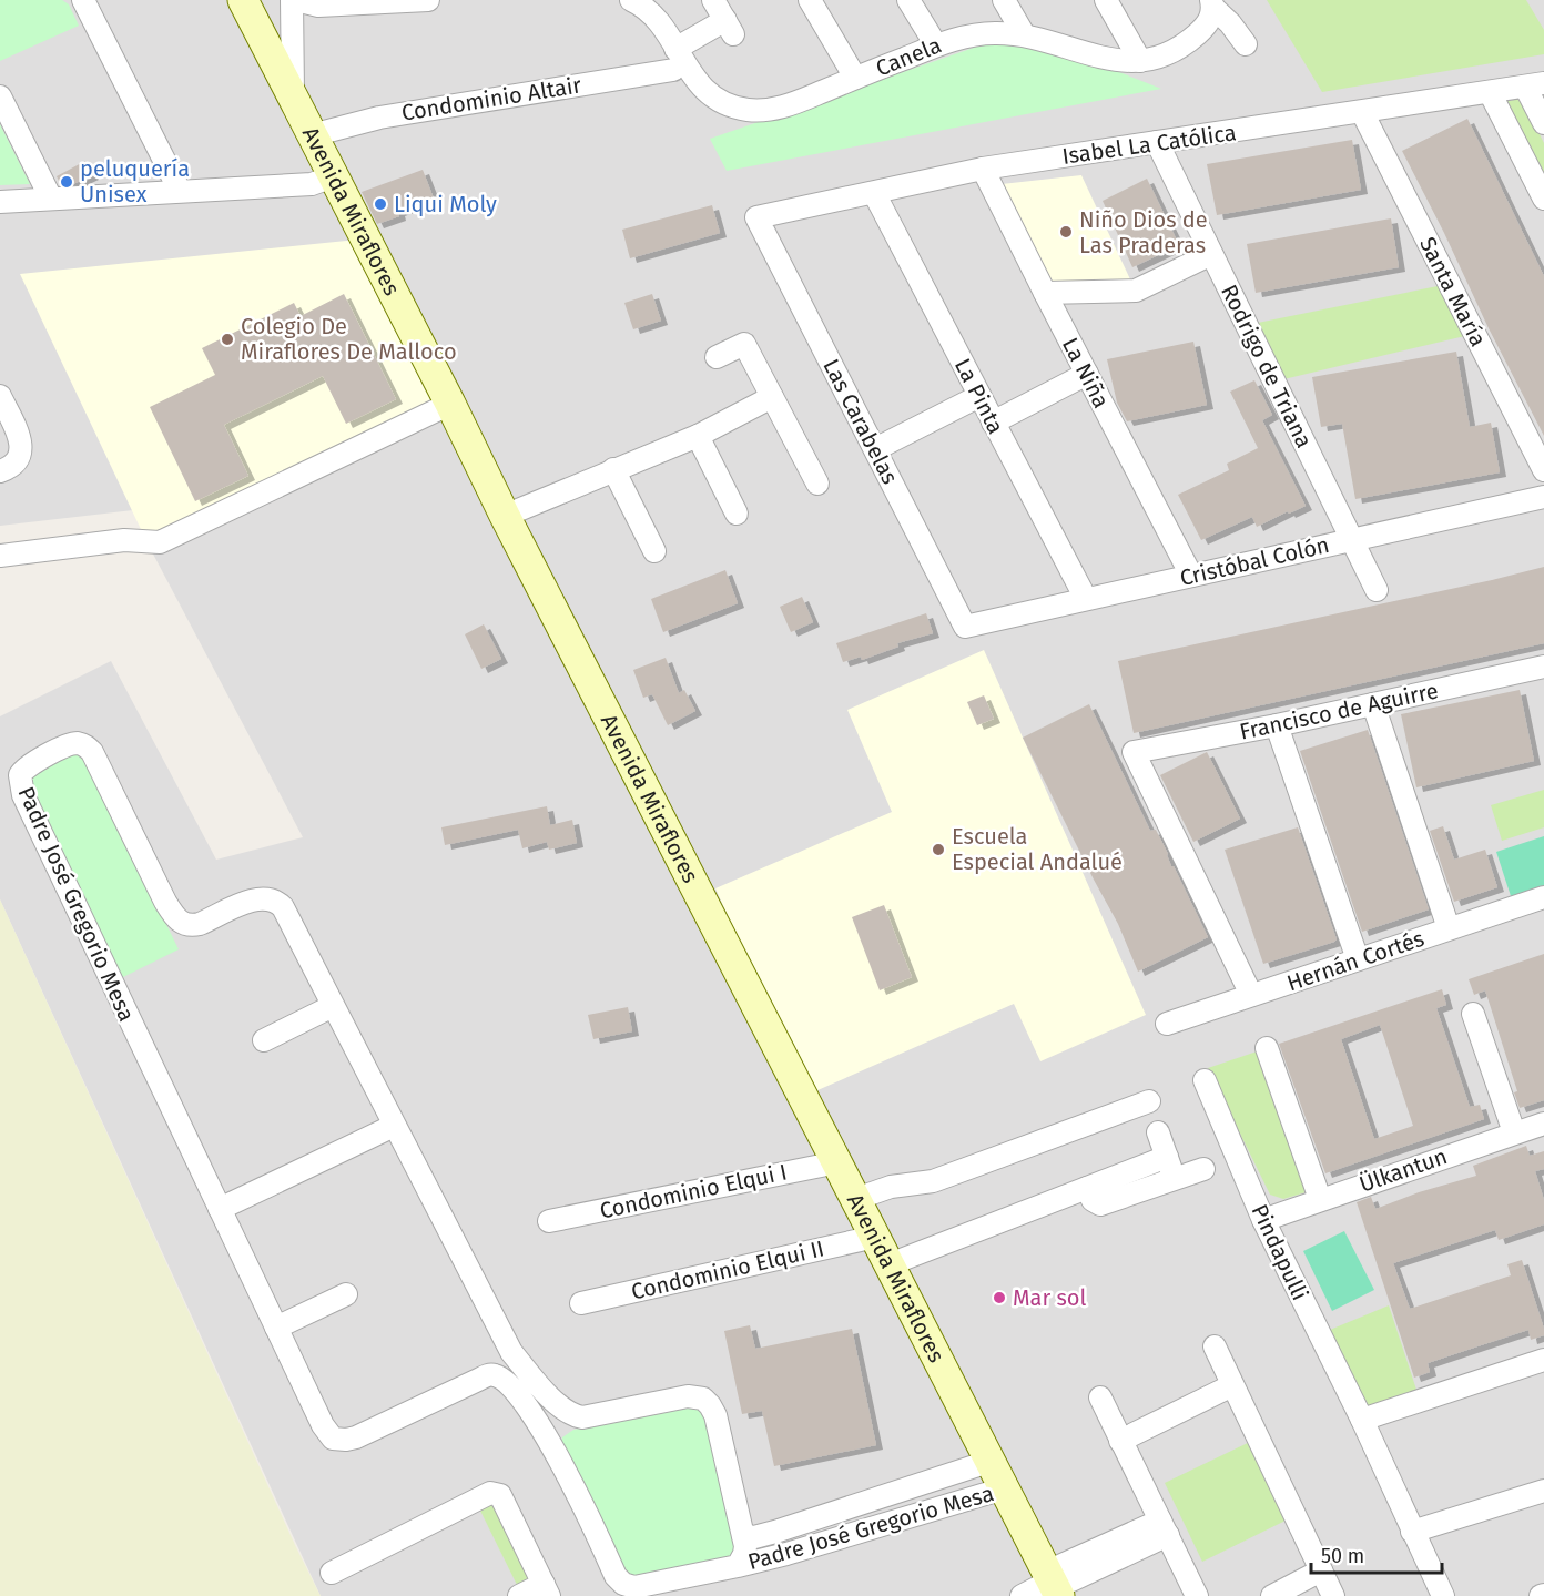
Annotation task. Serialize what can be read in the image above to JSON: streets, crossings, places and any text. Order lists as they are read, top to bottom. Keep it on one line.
{"streets":{"main road":["Avenida Miraflores"],"street":["Canela","Condominio Altair","Isabel La Católica","Santa María","Rodrigo de Triana","La Niña","La Pinta","Las Carabelas","Cristóbal Colón","Francisco de Aguirre","Padre José Gregorio Mesa","Hernán Cortés","Ülkantun","Condominio Elqui I","Pindapulli","Condominio Elqui II"]},"crossings":[["Canela","Condominio Altair"],["Condominio Altair","Avenida Miraflores"],["Isabel La Católica","Santa María"],["Isabel La Católica","Rodrigo de Triana"],["Isabel La Católica","La Niña"],["Isabel La Católica","La Pinta"],["Isabel La Católica","Las Carabelas"],["Avenida Miraflores","Padre José Gregorio Mesa"],["Avenida Miraflores","Condominio Elqui I"],["Avenida Miraflores","Condominio Elqui II"],["Rodrigo de Triana","Cristóbal Colón"],["La Niña","Cristóbal Colón"],["La Pinta","Cristóbal Colón"],["Las Carabelas","Cristóbal Colón"],["Francisco de Aguirre","Hernán Cortés"],["Ülkantun","Pindapulli"]],"places":["peluquería Unisex","Liqui Moly","Niño Dios de Las Praderas","Colegio De Miraflores De Malloco","Escuela Especial Andalué","Mar sol"],"scale_bar":"50 m"}
